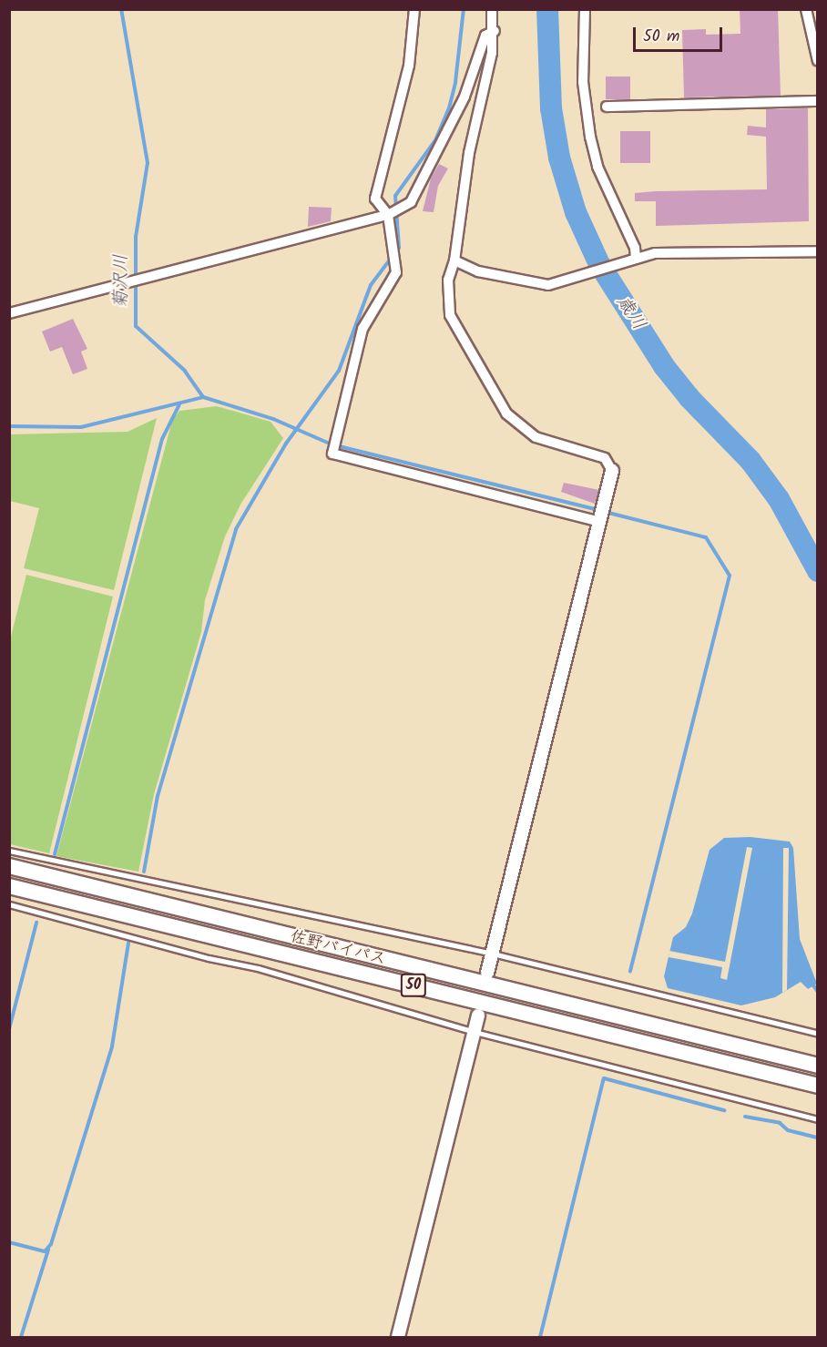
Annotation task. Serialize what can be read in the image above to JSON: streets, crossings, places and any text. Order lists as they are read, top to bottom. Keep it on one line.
{"streets":{"highway":["佐野バイパス","50"]},"water":["菊沢川","歳川"],"scale_bar":"50 m"}
